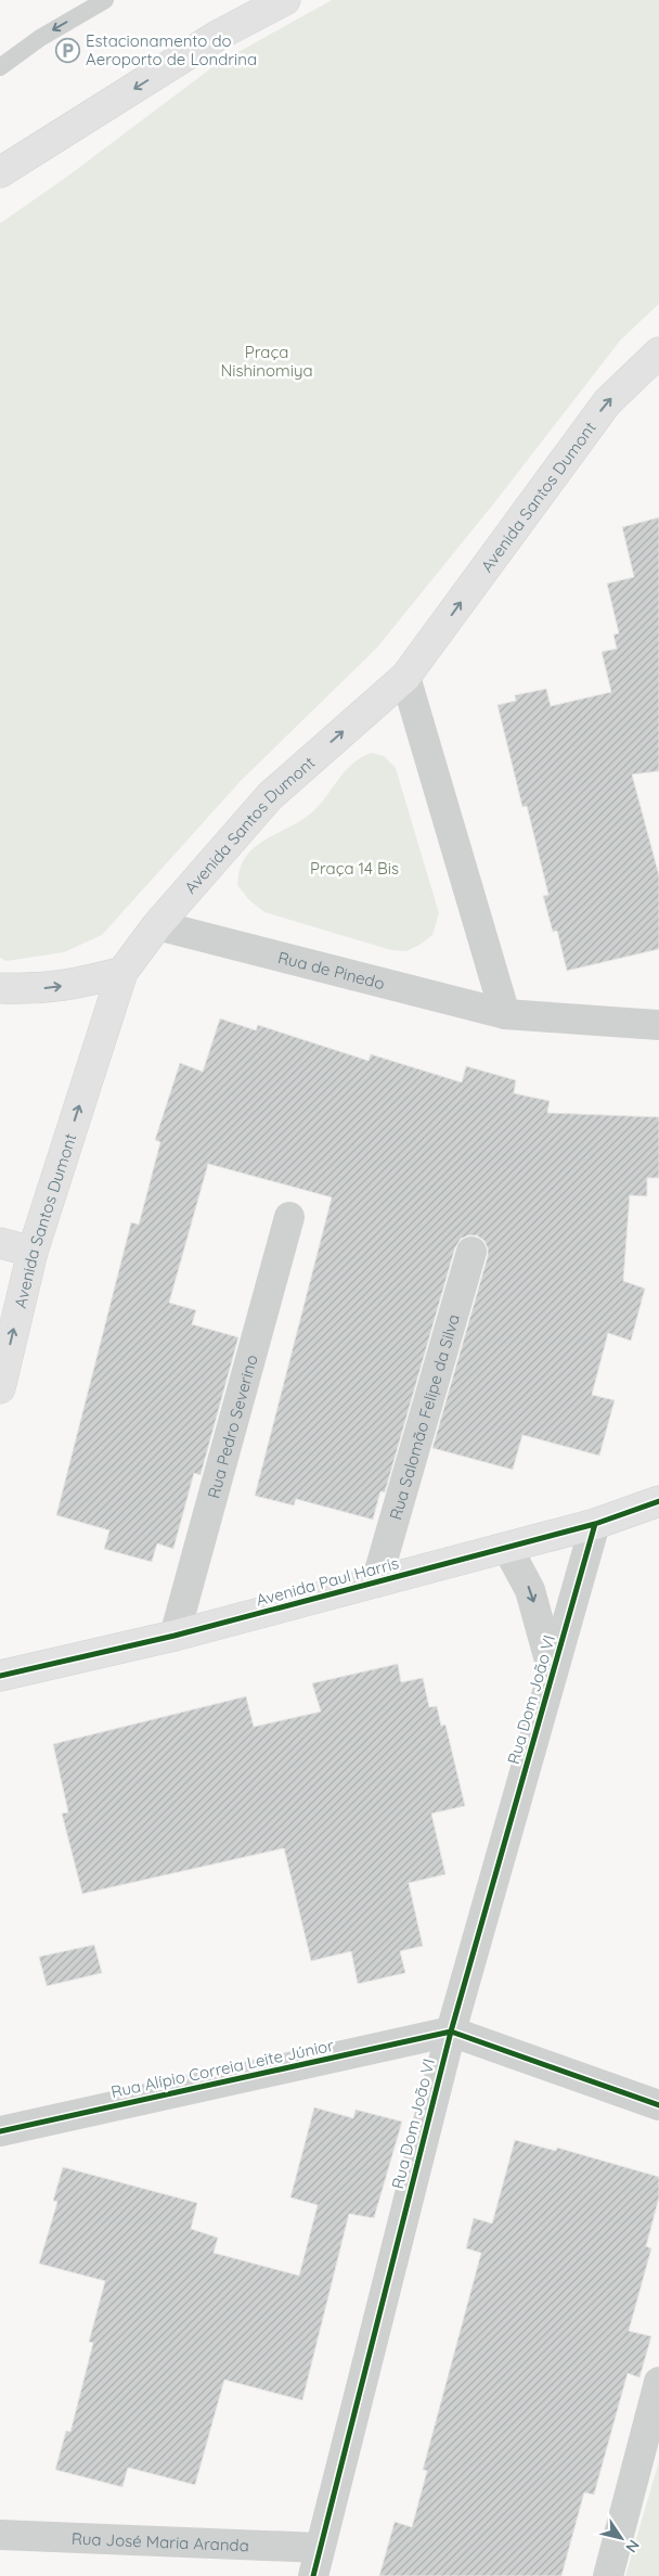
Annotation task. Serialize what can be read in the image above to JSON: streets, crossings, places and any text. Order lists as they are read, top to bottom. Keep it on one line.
{"streets":{"main road":["Avenida Santos Dumont","Avenida Paul Harris"],"street":["Rua de Pinedo","Rua Salomão Felipe da Silva","Rua Pedro Severino","Rua Dom João VI","Rua Alípio Correia Leite Júnior","Rua José Maria Aranda"]},"crossings":[["Avenida Santos Dumont","Rua de Pinedo"],["Rua Salomão Felipe da Silva","Avenida Paul Harris"],["Rua Pedro Severino","Avenida Paul Harris"],["Avenida Paul Harris","Rua Dom João VI"],["Rua Dom João VI","Rua Alípio Correia Leite Júnior"],["Rua Dom João VI","Rua José Maria Aranda"]],"one_way":["Avenida Santos Dumont"],"parks":["Praça Nishinomiya","Praça 14 Bis"],"places":{"parking":["Estacionamento do Aeroporto de Londrina"]},"north":"bottom right"}
